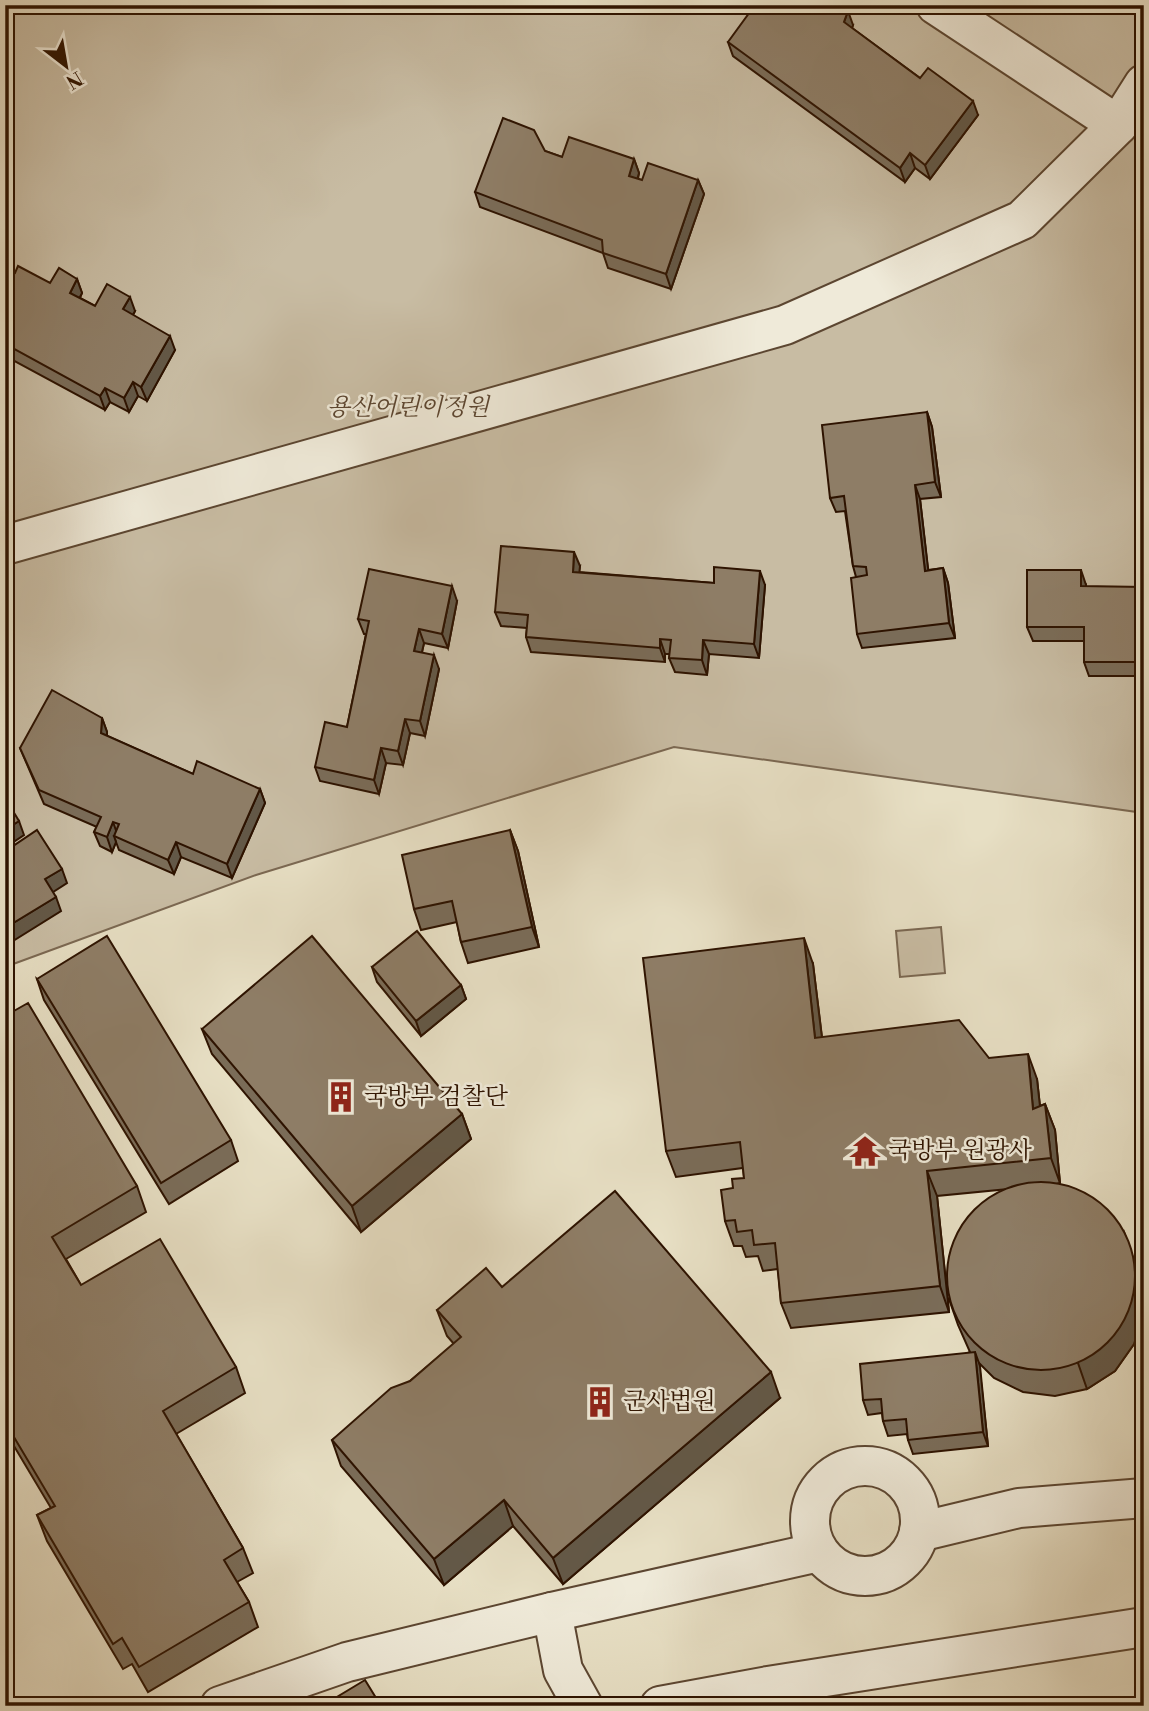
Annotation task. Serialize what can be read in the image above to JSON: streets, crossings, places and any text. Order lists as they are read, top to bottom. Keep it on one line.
{"parks":["용산어린이정원"],"places":{"building":["국방부 검찰단","군사법원"],"temple":["국방부 원광사"]},"north":"bottom right"}
